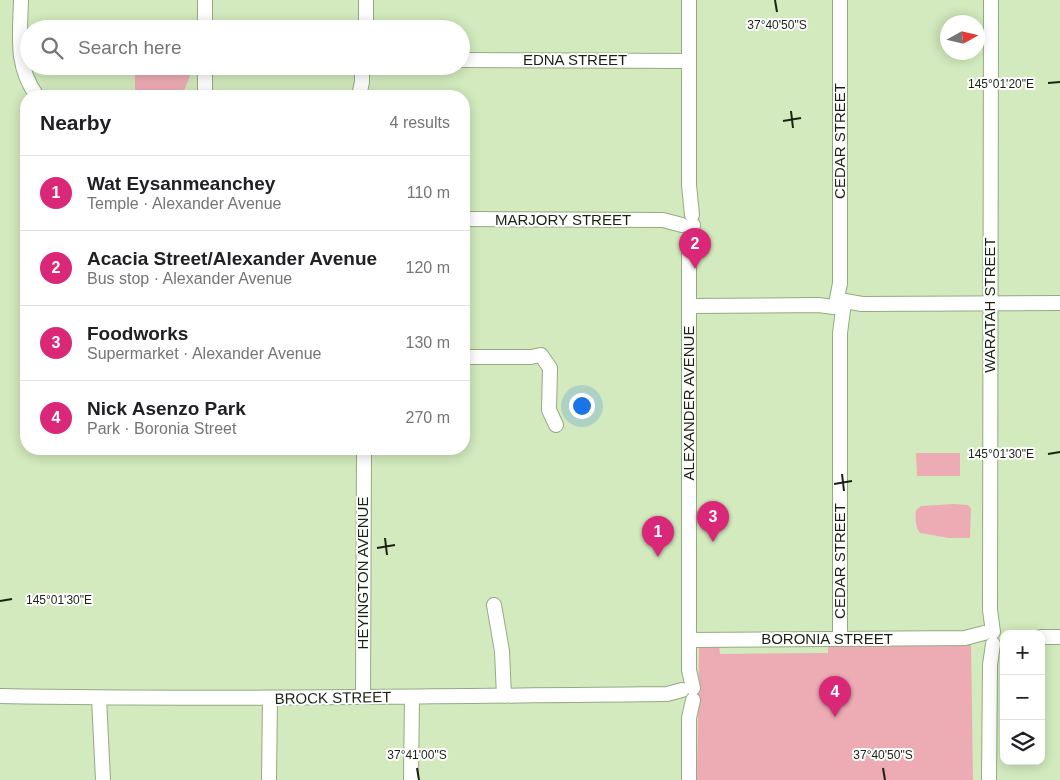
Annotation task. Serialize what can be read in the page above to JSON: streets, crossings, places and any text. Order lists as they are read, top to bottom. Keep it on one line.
{"streets":{"street":["EDNA STREET","CEDAR STREET","MARJORY STREET","WARATAH STREET","ALEXANDER AVENUE","HEYINGTON AVENUE","BORONIA STREET","BROCK STREET"]},"crossings":[["EDNA STREET","ALEXANDER AVENUE"],["CEDAR STREET","BORONIA STREET"],["MARJORY STREET","ALEXANDER AVENUE"],["WARATAH STREET","BORONIA STREET"],["ALEXANDER AVENUE","BORONIA STREET"],["ALEXANDER AVENUE","BROCK STREET"],["HEYINGTON AVENUE","BROCK STREET"]],"north":"right","page":{"search":"Search here","heading":["Nearby","4 results"],"list":[{"mark":"1","name":"Wat Eysanmeanchey","note":"Temple · Alexander Avenue","value":"110 m"},{"mark":"2","name":"Acacia Street/Alexander Avenue","note":"Bus stop · Alexander Avenue","value":"120 m"},{"mark":"3","name":"Foodworks","note":"Supermarket · Alexander Avenue","value":"130 m"},{"mark":"4","name":"Nick Asenzo Park","note":"Park · Boronia Street","value":"270 m"}],"pins":["2","3","1","4"],"map_buttons":["+","−"]},"coordinates":["37°40'50\"S","145°01'20\"E","145°01'30\"E","37°41'00\"S"]}
